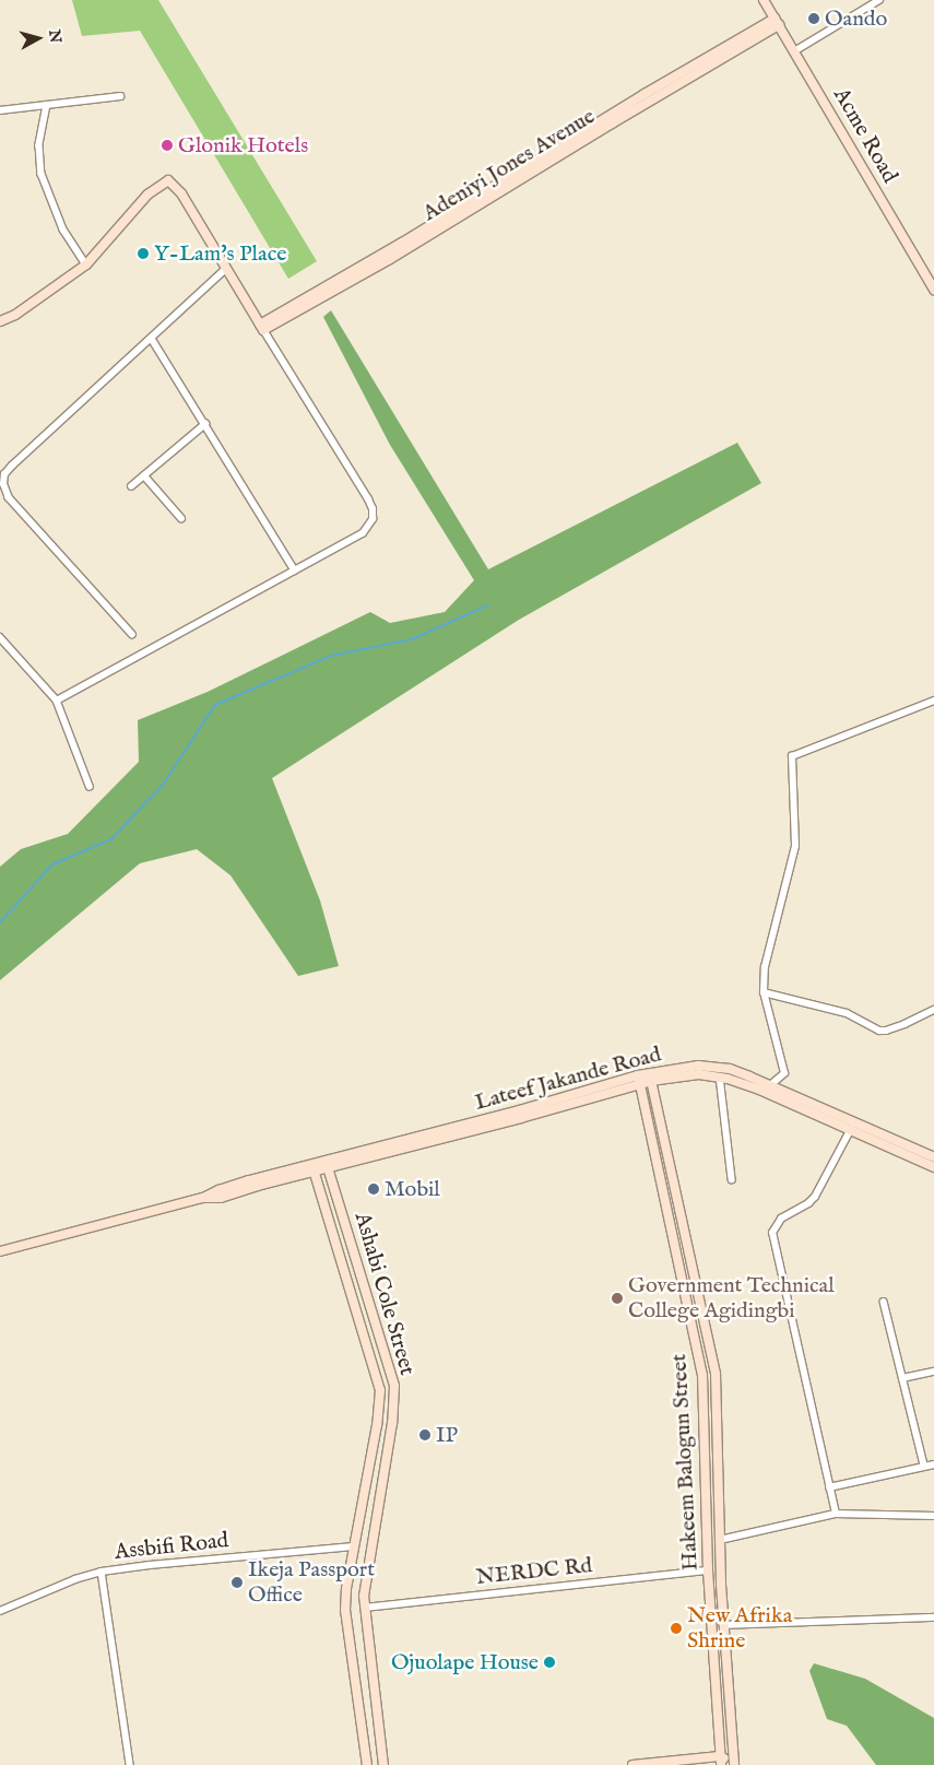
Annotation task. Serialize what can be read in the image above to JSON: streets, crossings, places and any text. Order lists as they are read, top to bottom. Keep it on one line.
{"streets":{"street":["Acme Road","Adeniyi Jones Avenue","Lateef Jakande Road","Ashabi Cole Street","Hakeem Balogun Street","Assbifi Road","NERDC Rd"]},"crossings":[["Acme Road","Adeniyi Jones Avenue"],["Lateef Jakande Road","Ashabi Cole Street"],["Lateef Jakande Road","Hakeem Balogun Street"],["Ashabi Cole Street","Assbifi Road"],["Ashabi Cole Street","NERDC Rd"],["Hakeem Balogun Street","NERDC Rd"]],"places":["Oando","Glonik Hotels","Y-Lam's Place","Mobil","Government Technical College Agidingbi","IP","Ikeja Passport Office","New Afrika Shrine","Ojuolape House"],"north":"right"}
